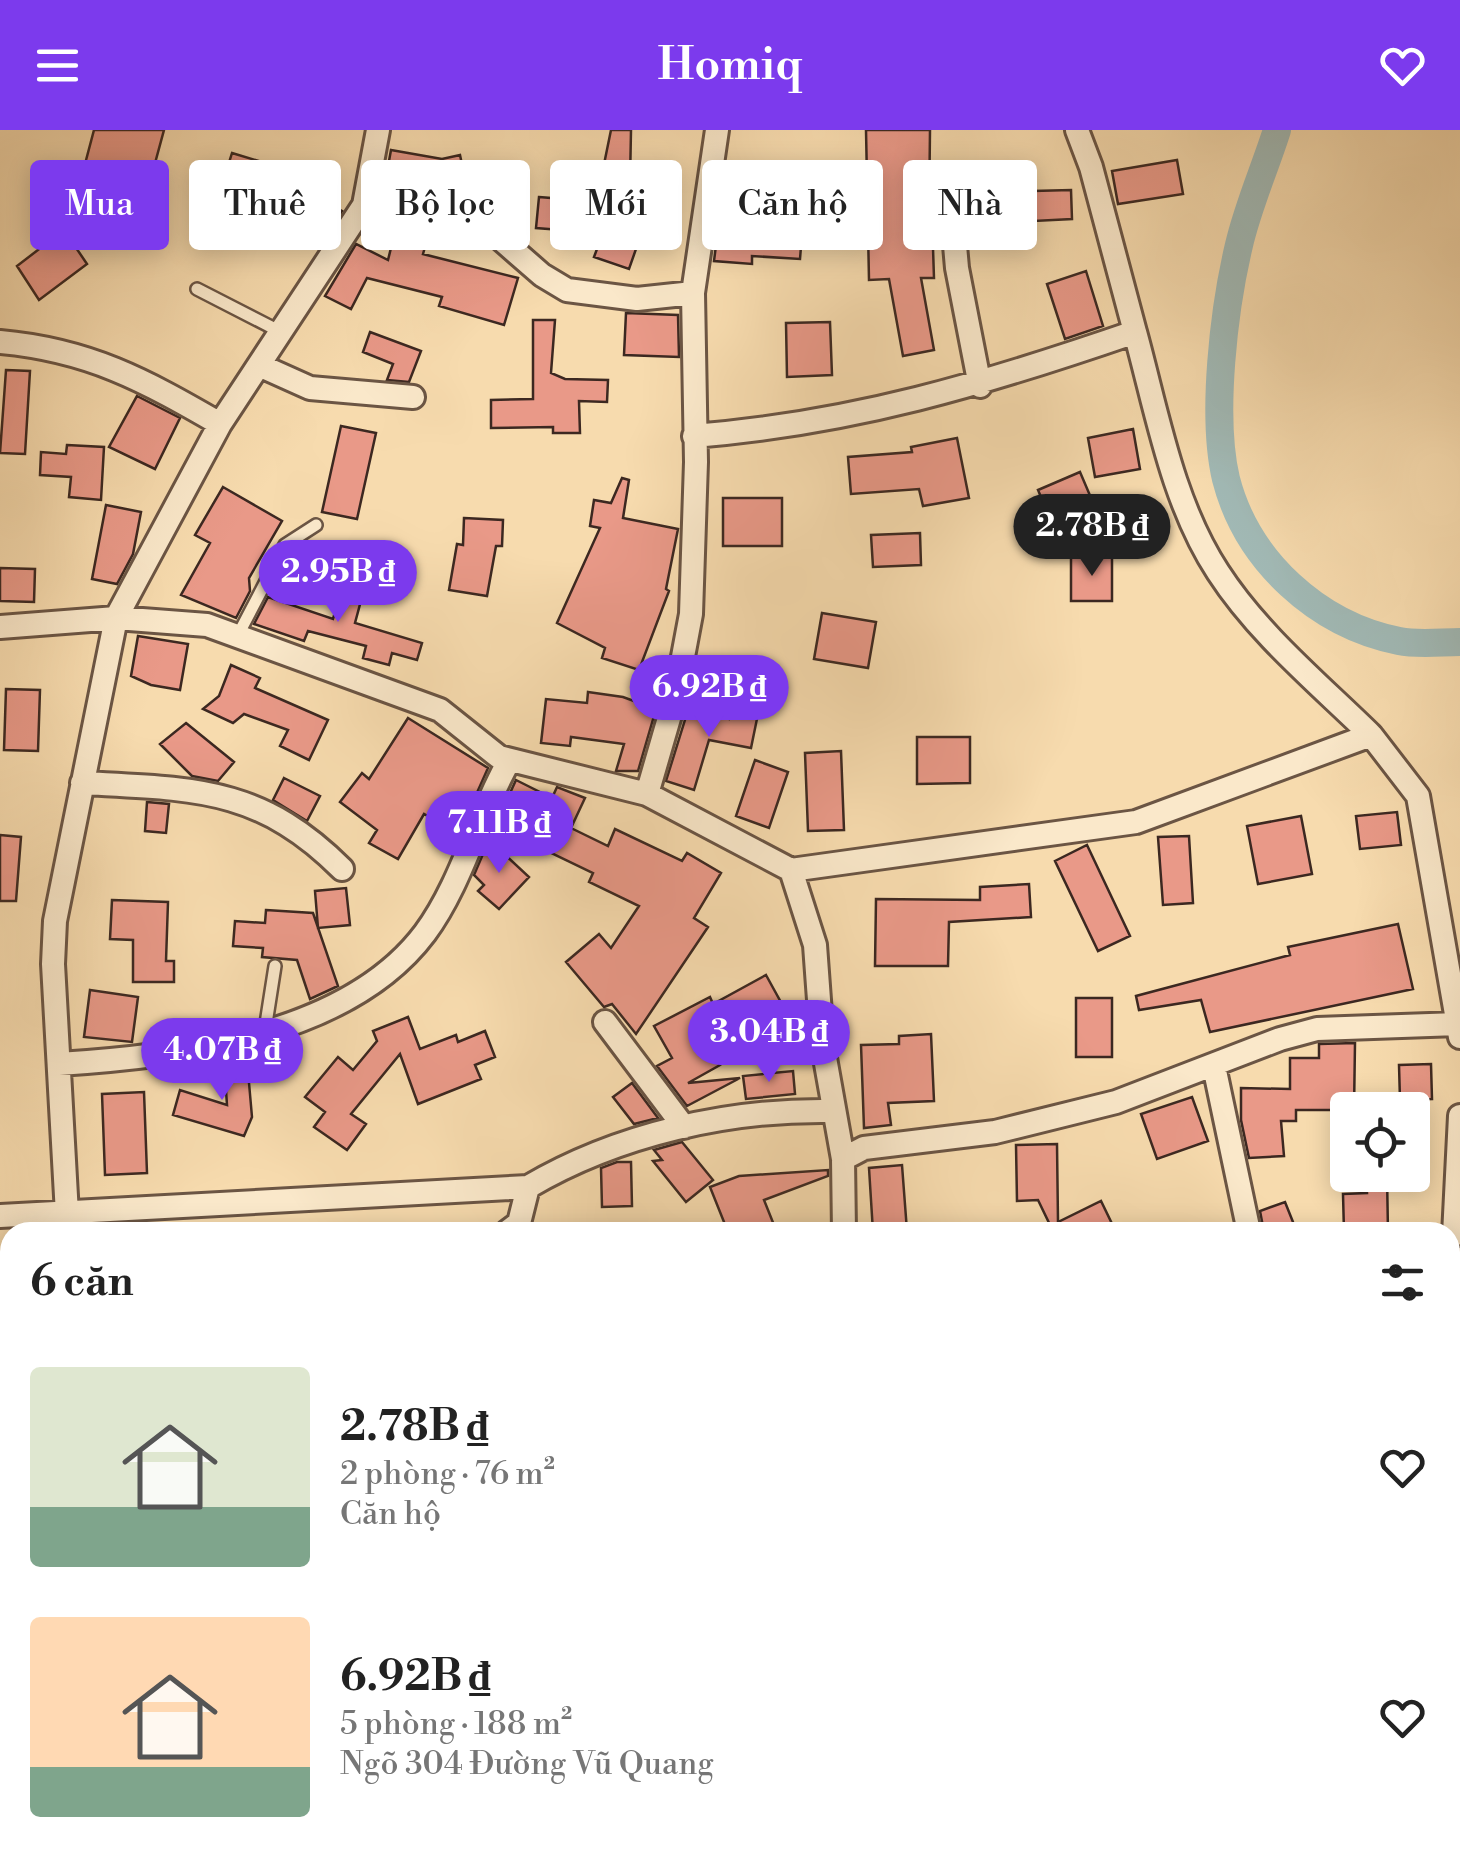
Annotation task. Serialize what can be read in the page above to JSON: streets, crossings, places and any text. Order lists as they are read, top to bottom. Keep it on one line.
{"page":{"header":"Homiq","chip":["Mua","Thuê","Bộ lọc","Mới","Căn hộ","Nhà"],"price":["2.78B ₫","2.95B ₫","6.92B ₫","7.11B ₫","3.04B ₫","4.07B ₫"],"heading":"6 căn","list":[{"name":"2.78B ₫","note":"2 phòng · 76 m² · Căn hộ"},{"name":"6.92B ₫","note":"5 phòng · 188 m² · Ngõ 304 Đường Vũ Quang"}]}}
